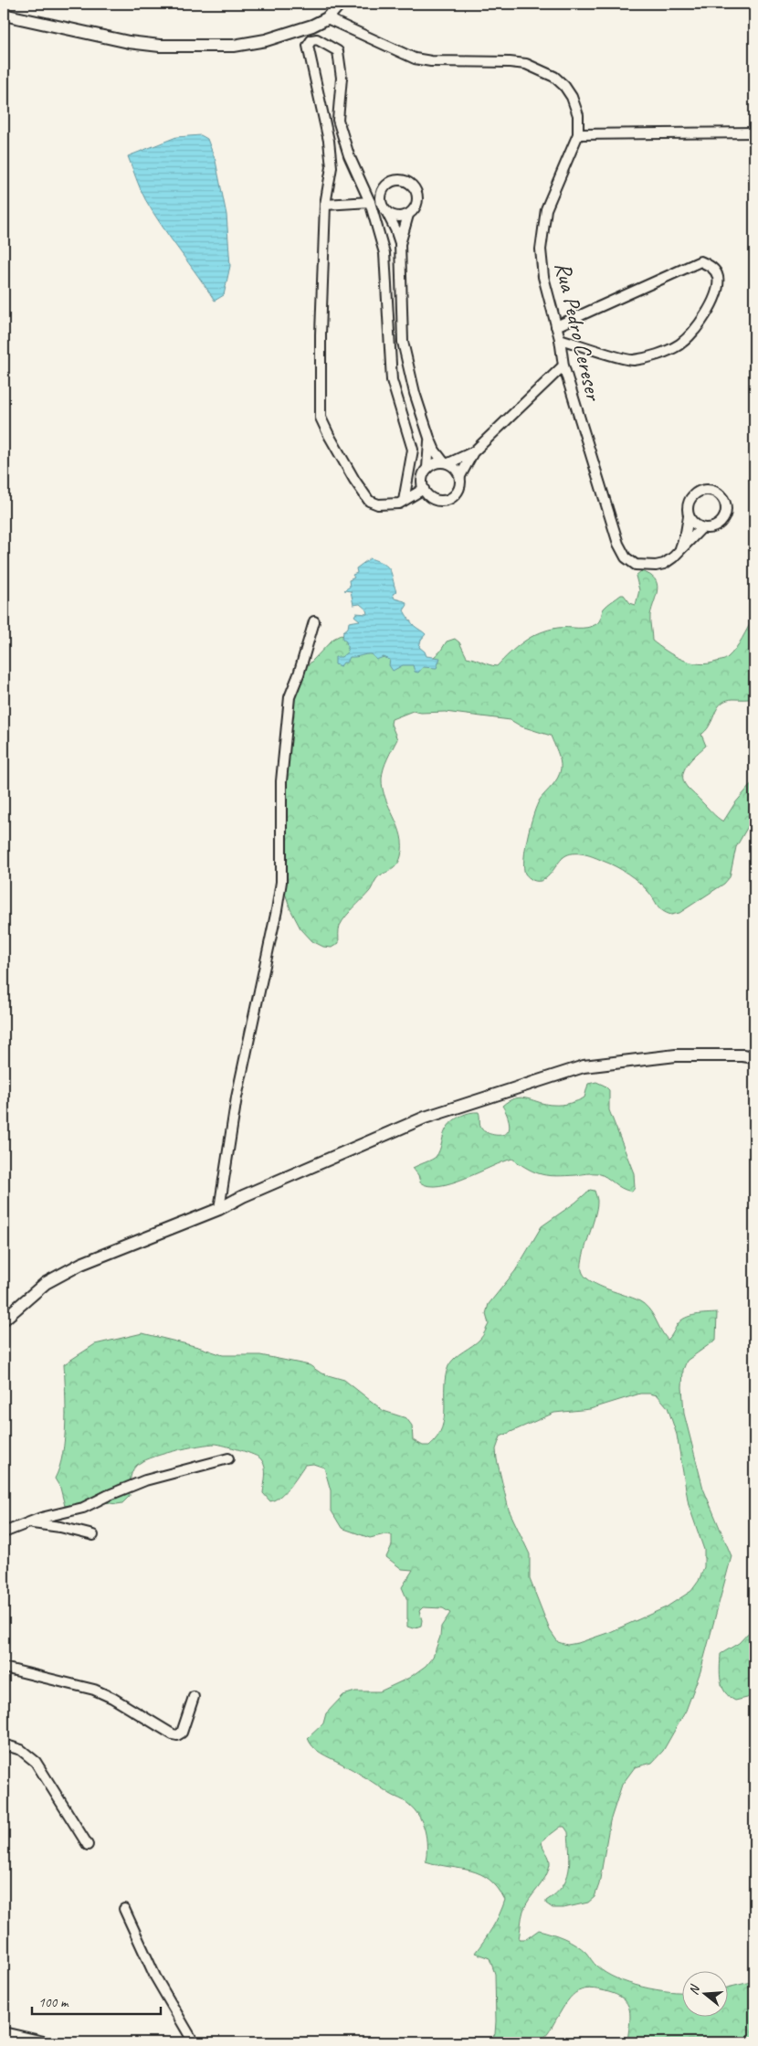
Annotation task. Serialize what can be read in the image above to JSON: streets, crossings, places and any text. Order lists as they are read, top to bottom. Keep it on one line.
{"streets":{"street":["Rua Pedro Cereser"]},"scale_bar":"100 m","north":"left"}
